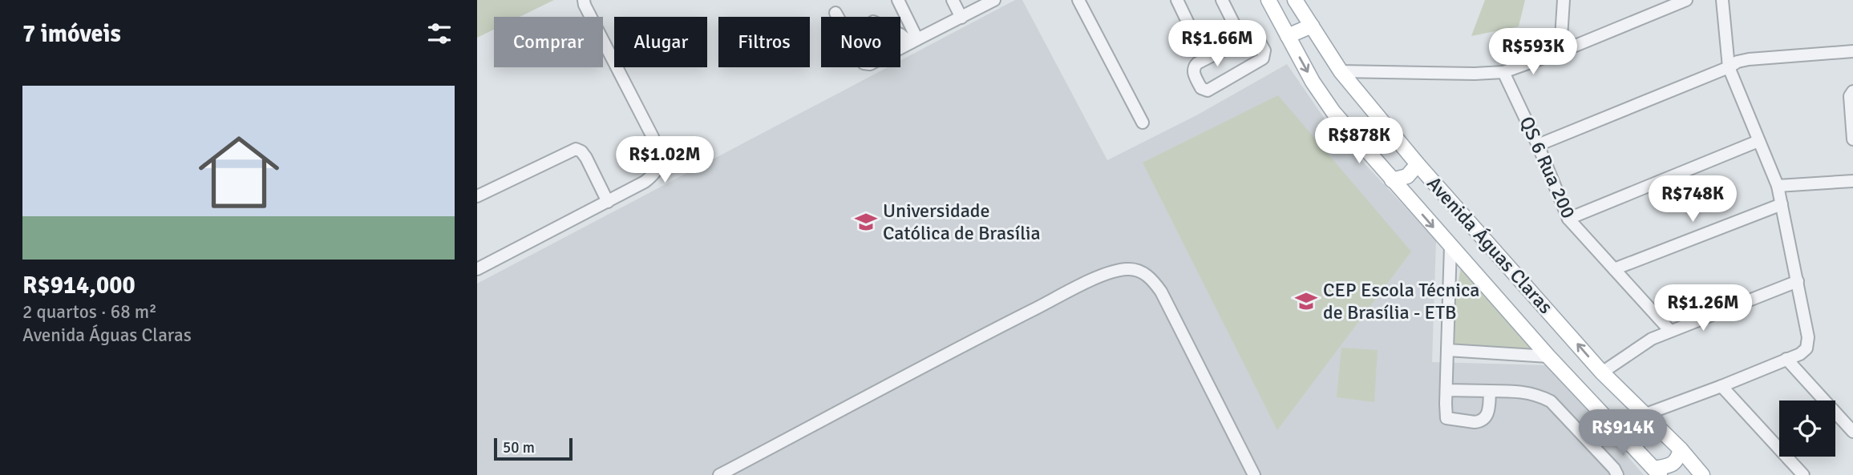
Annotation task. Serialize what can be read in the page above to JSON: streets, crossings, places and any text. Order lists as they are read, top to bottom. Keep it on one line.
{"streets":{"main road":["Avenida Águas Claras"],"street":["QS 6 Rua 200"]},"places":{"school or university":["Universidade Católica de Brasília","CEP Escola Técnica de Brasília - ETB"]},"scale_bar":"50 m","page":{"heading":"7 imóveis","chip":["Comprar","Alugar","Filtros","Novo"],"price":["R$1.66M","R$593K","R$878K","R$1.02M","R$748K","R$1.26M","R$914K"],"list":[{"name":"R$914,000","note":"2 quartos · 68 m² · Avenida Águas Claras"}],"scale":"50 m"}}
